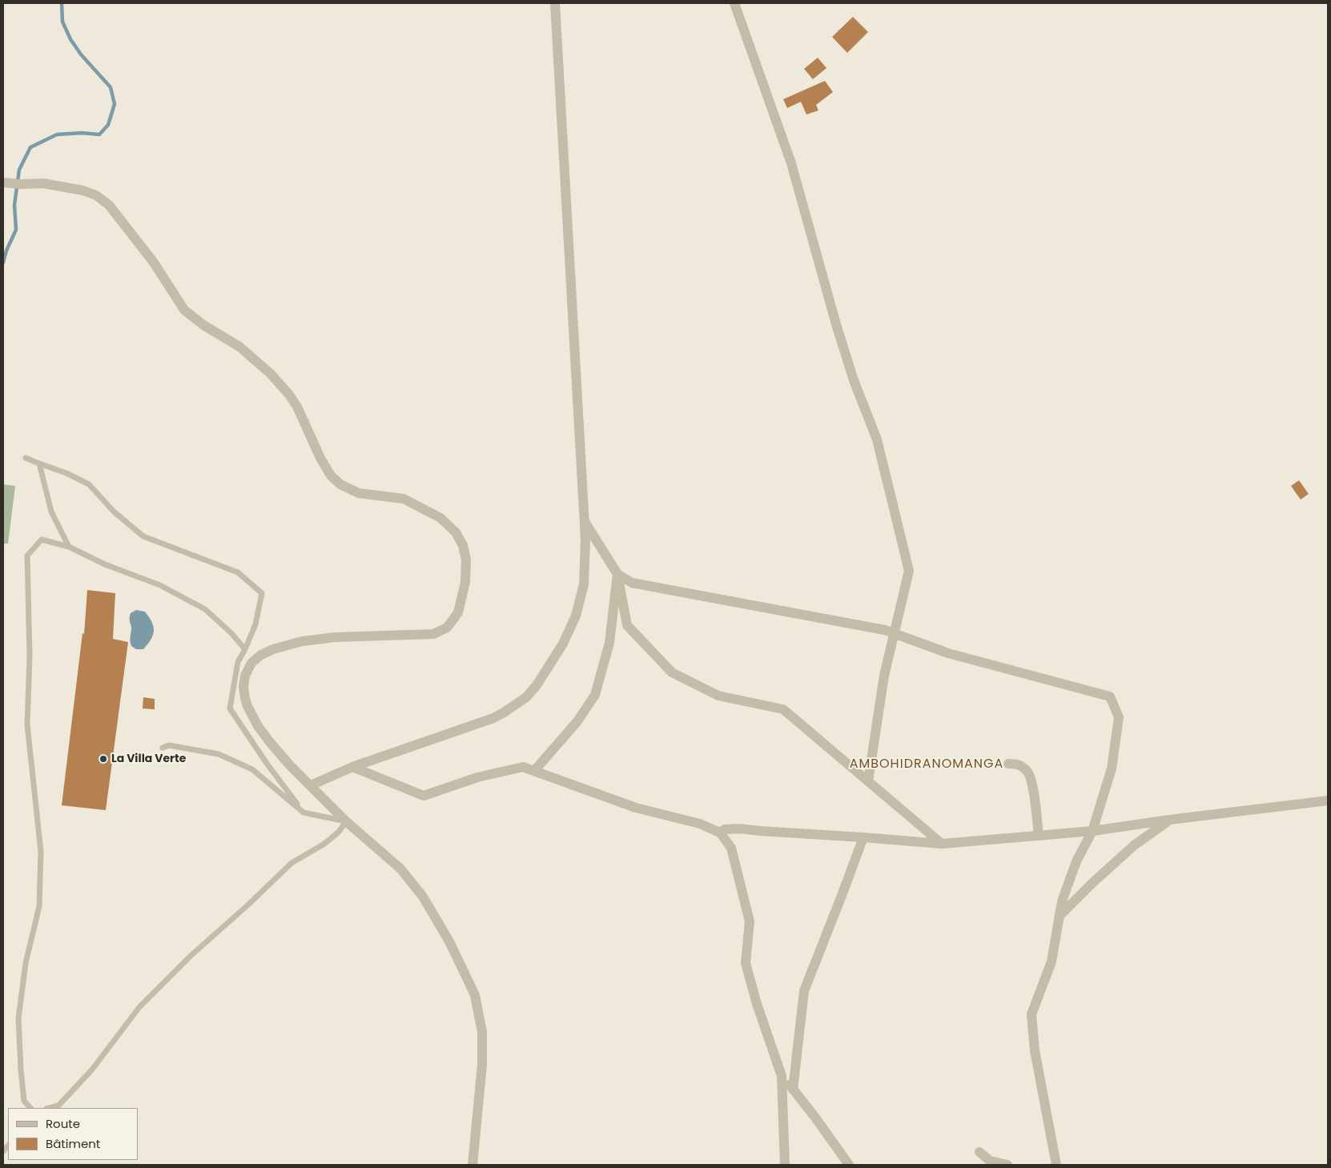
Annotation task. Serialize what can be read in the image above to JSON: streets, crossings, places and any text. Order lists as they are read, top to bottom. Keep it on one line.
{"districts":["AMBOHIDRANOMANGA"],"places":["La Villa Verte"],"legend":["Route","Bâtiment"]}
